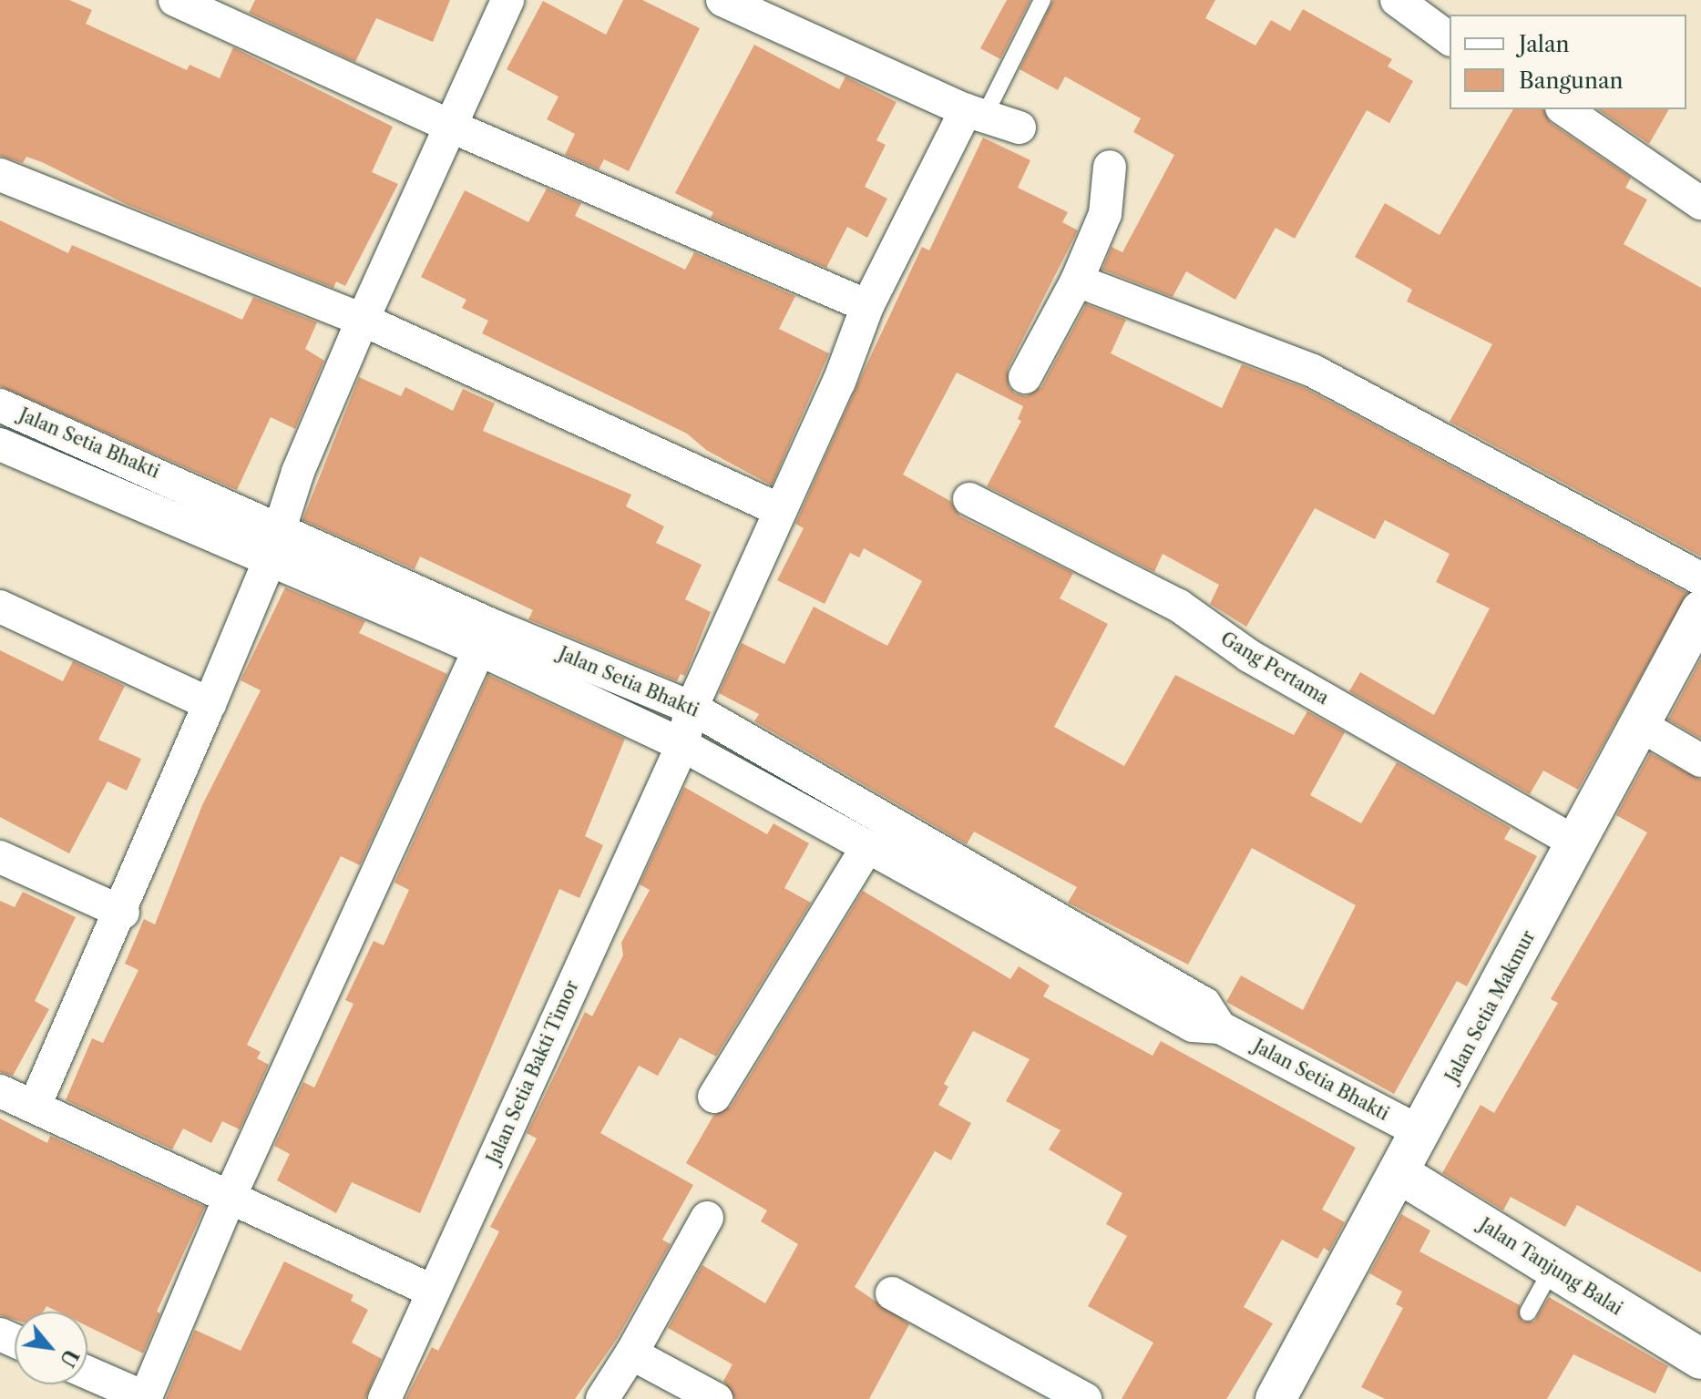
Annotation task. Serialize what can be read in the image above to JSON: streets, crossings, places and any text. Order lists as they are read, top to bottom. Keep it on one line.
{"streets":{"main road":["Jalan Setia Makmur","Jalan Tanjung Balai"],"street":["Jalan Setia Bhakti","Gang Pertama","Jalan Setia Bakti Timor"]},"crossings":[["Jalan Setia Bhakti","Jalan Setia Makmur"],["Jalan Setia Bhakti","Jalan Setia Bakti Timor"],["Gang Pertama","Jalan Setia Makmur"],["Jalan Setia Makmur","Jalan Tanjung Balai"]],"legend":["Jalan","Bangunan"],"north":"bottom right"}
